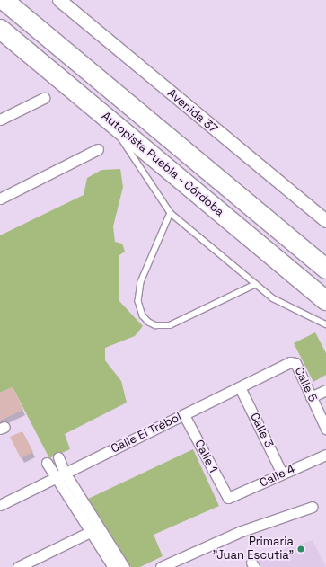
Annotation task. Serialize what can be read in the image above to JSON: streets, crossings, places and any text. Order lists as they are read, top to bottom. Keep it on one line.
{"streets":{"highway":["Autopista Puebla - Córdoba"],"street":["Avenida 37","Calle 5","Calle 3","Calle El Trébol","Calle 1","Calle 4"]},"crossings":[["Calle 5","Calle El Trébol"],["Calle 3","Calle El Trébol"],["Calle 3","Calle 4"],["Calle El Trébol","Calle 1"],["Calle 1","Calle 4"]],"places":["Primaria \"Juan Escutia\""]}
